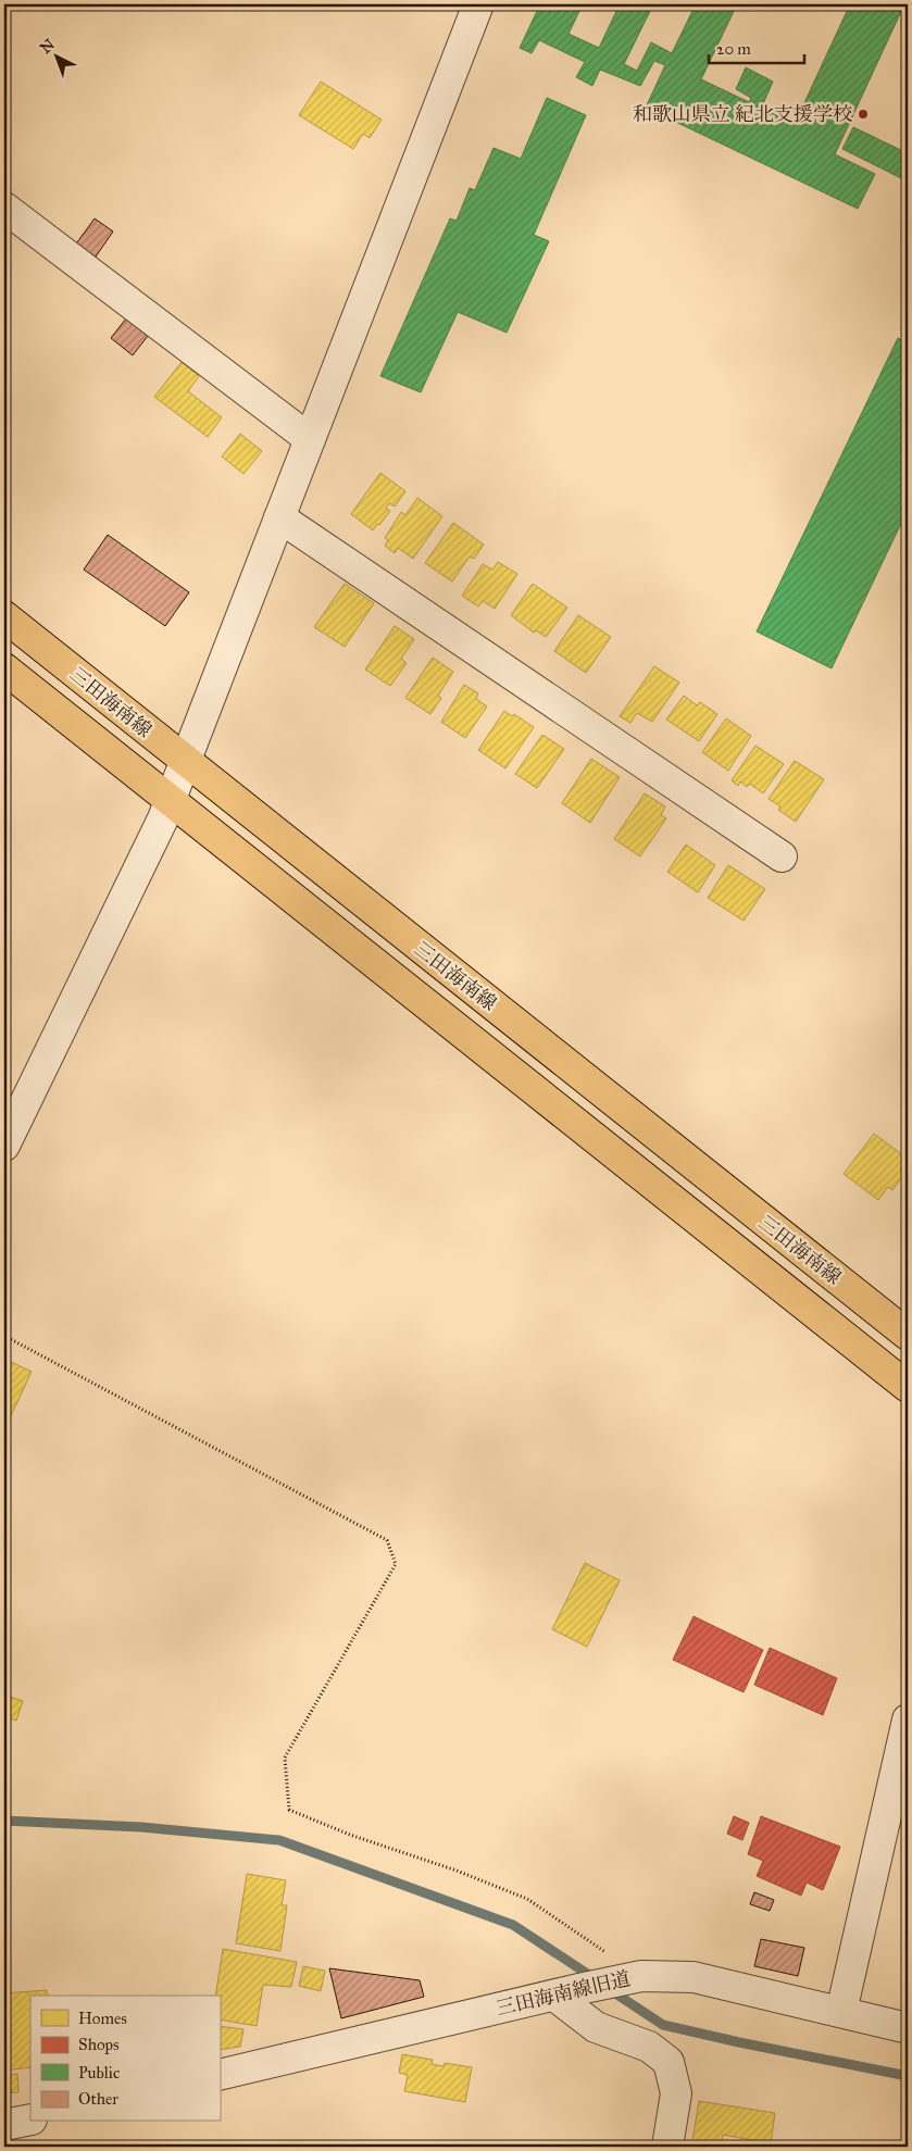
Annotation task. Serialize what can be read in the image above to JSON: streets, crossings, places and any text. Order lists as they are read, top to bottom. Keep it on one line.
{"streets":{"main road":["三田海南線"],"street":["三田海南線旧道"]},"places":["和歌山県立 紀北支援学校"],"legend":["Homes","Shops","Public","Other"],"scale_bar":"20 m","north":"top left"}
